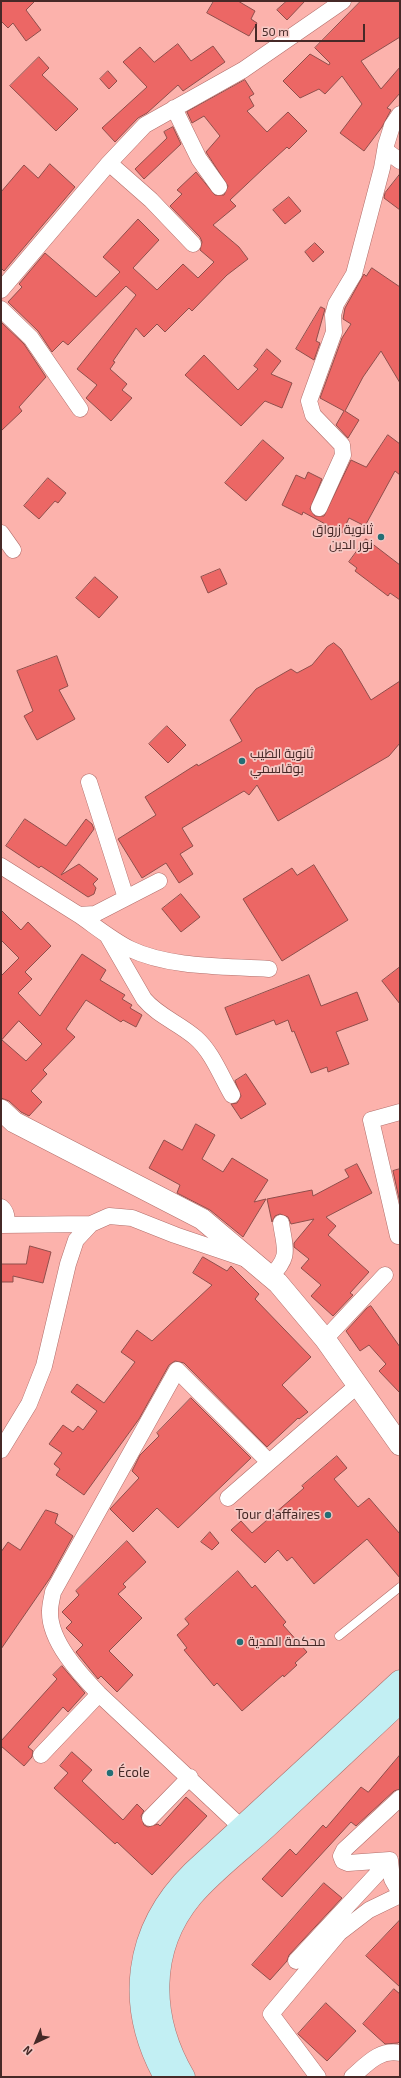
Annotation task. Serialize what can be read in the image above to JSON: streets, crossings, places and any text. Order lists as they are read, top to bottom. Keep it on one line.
{"places":["ثانوية زرواق نور الدين","ثانوية الطيب بوقاسمي","Tour d'affaires","محكمة المدية","École"],"scale_bar":"50 m","north":"bottom left"}
